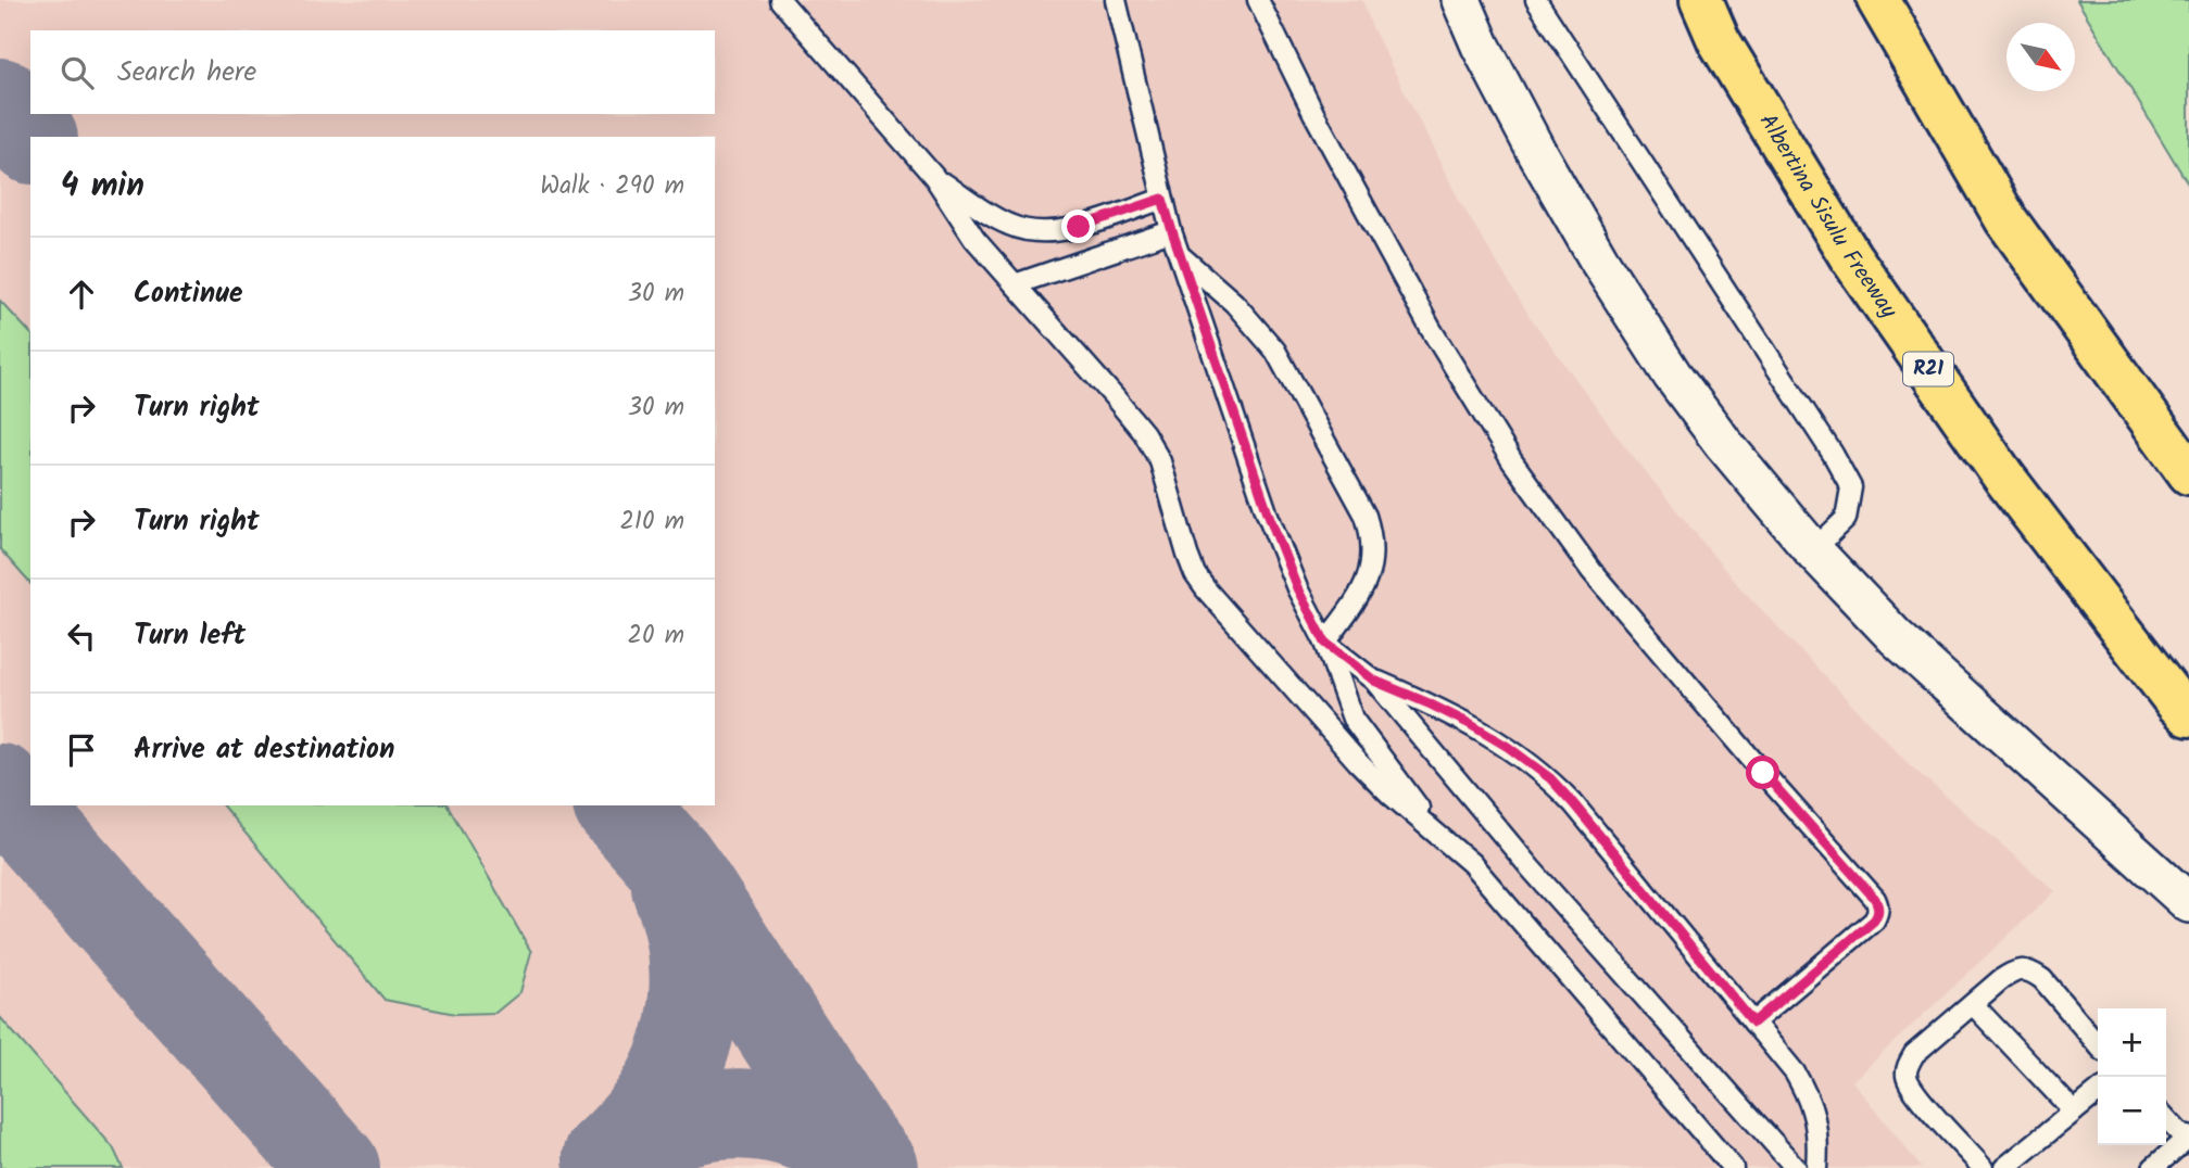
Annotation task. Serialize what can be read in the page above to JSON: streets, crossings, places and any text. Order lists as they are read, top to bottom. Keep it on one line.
{"streets":{"highway":["Albertina Sisulu Freeway","R21"]},"north":"bottom right","page":{"search":"Search here","heading":["4 min","Walk · 290 m"],"list":[["Continue","30 m"],["Turn right","30 m"],["Turn right","210 m"],["Turn left","20 m"],"Arrive at destination"],"map_buttons":["+","−"]}}
